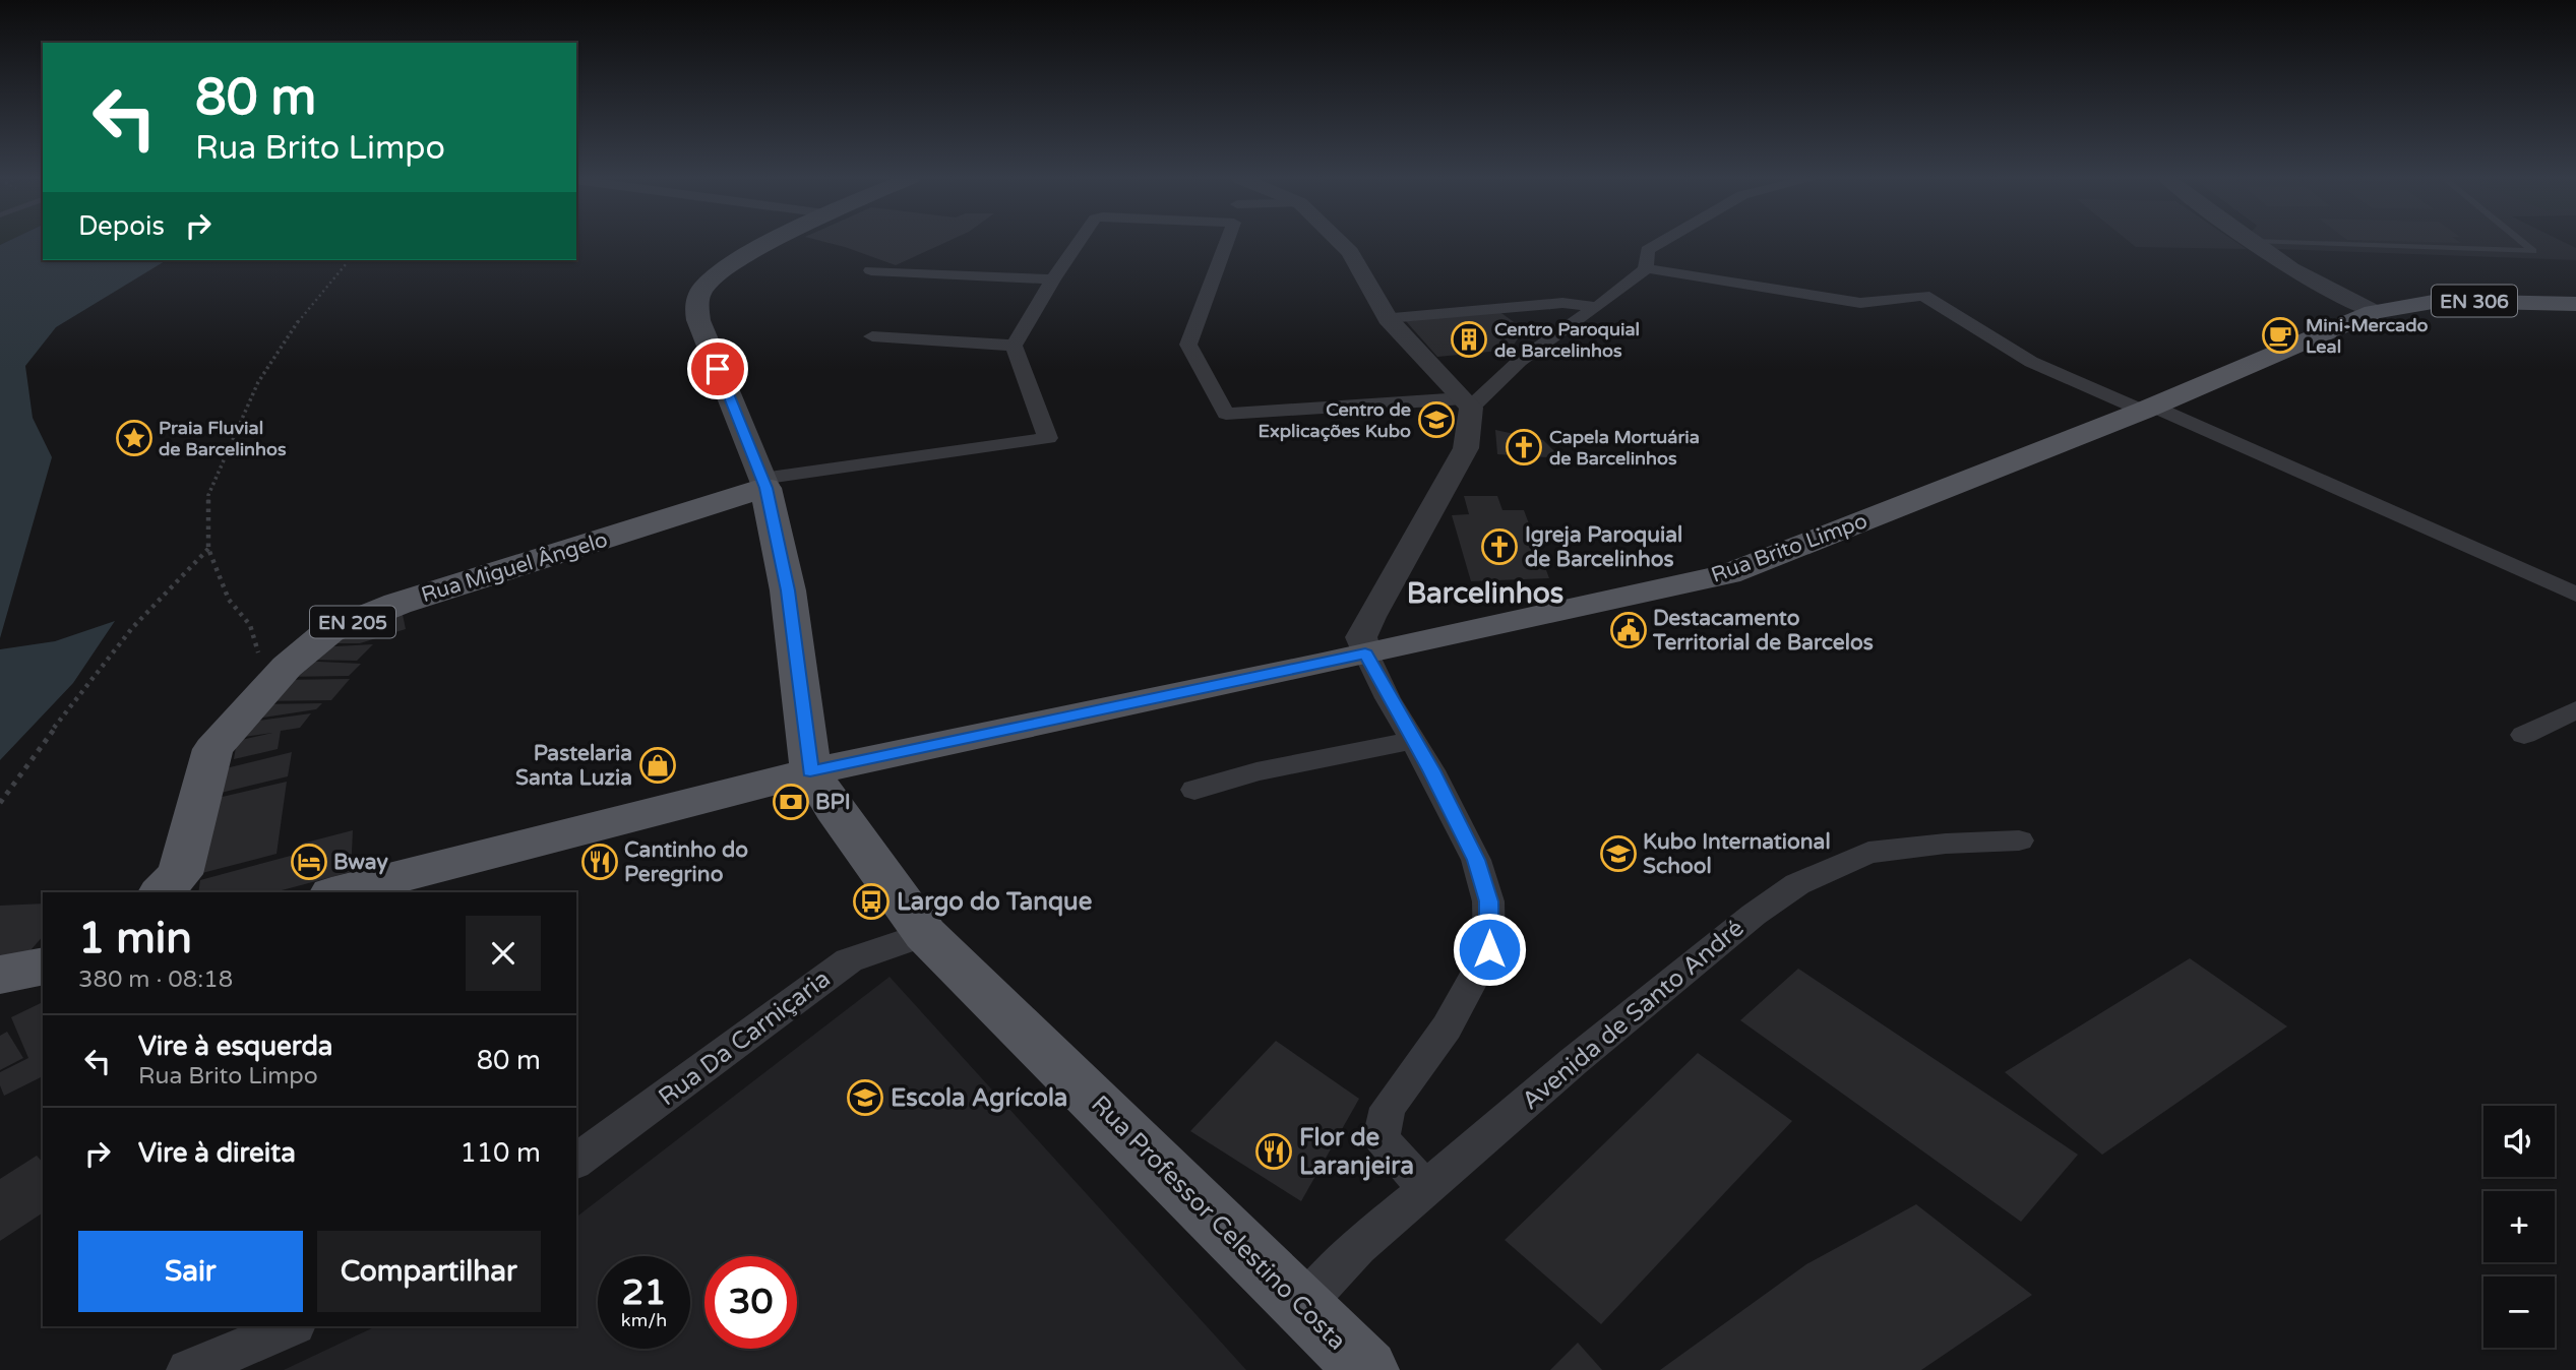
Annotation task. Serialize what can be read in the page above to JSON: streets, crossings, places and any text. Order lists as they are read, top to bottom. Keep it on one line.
{"streets":{"main road":["EN 306","Rua Brito Limpo","Rua Miguel Ângelo","EN 205","Rua Professor Celestino Costa"],"street":["Avenida de Santo André","Rua Da Carniçaria"]},"crossings":[["Rua Brito Limpo","Rua Professor Celestino Costa"],["Rua Miguel Ângelo","Rua Professor Celestino Costa"],["Avenida de Santo André","Rua Professor Celestino Costa"],["Rua Da Carniçaria","Rua Professor Celestino Costa"]],"districts":["Barcelinhos"],"places":{"cafe":["Mini-Mercado Leal"],"building":["Centro Paroquial de Barcelinhos"],"school or university":["Centro de Explicações Kubo","Kubo International School","Escola Agrícola"],"place":["Praia Fluvial de Barcelinhos"],"church":["Capela Mortuária de Barcelinhos","Igreja Paroquial de Barcelinhos"],"public building":["Destacamento Territorial de Barcelos"],"shop":["Pastelaria Santa Luzia"],"bank":["BPI"],"hotel":["Bway"],"restaurant":["Cantinho do Peregrino","Flor de Laranjeira"],"bus stop":["Largo do Tanque"]},"page":{"turn":["80 m","Rua Brito Limpo"],"then":"Depois","heading":["1 min","380 m · 08:18"],"list":[{"name":"Vire à esquerda","note":"Rua Brito Limpo","value":"80 m"},{"name":"Vire à direita","value":"110 m"}],"map_buttons":["+","−"],"buttons":["Sair","Compartilhar"],"speed":"21 km/h","limit":"30"}}
